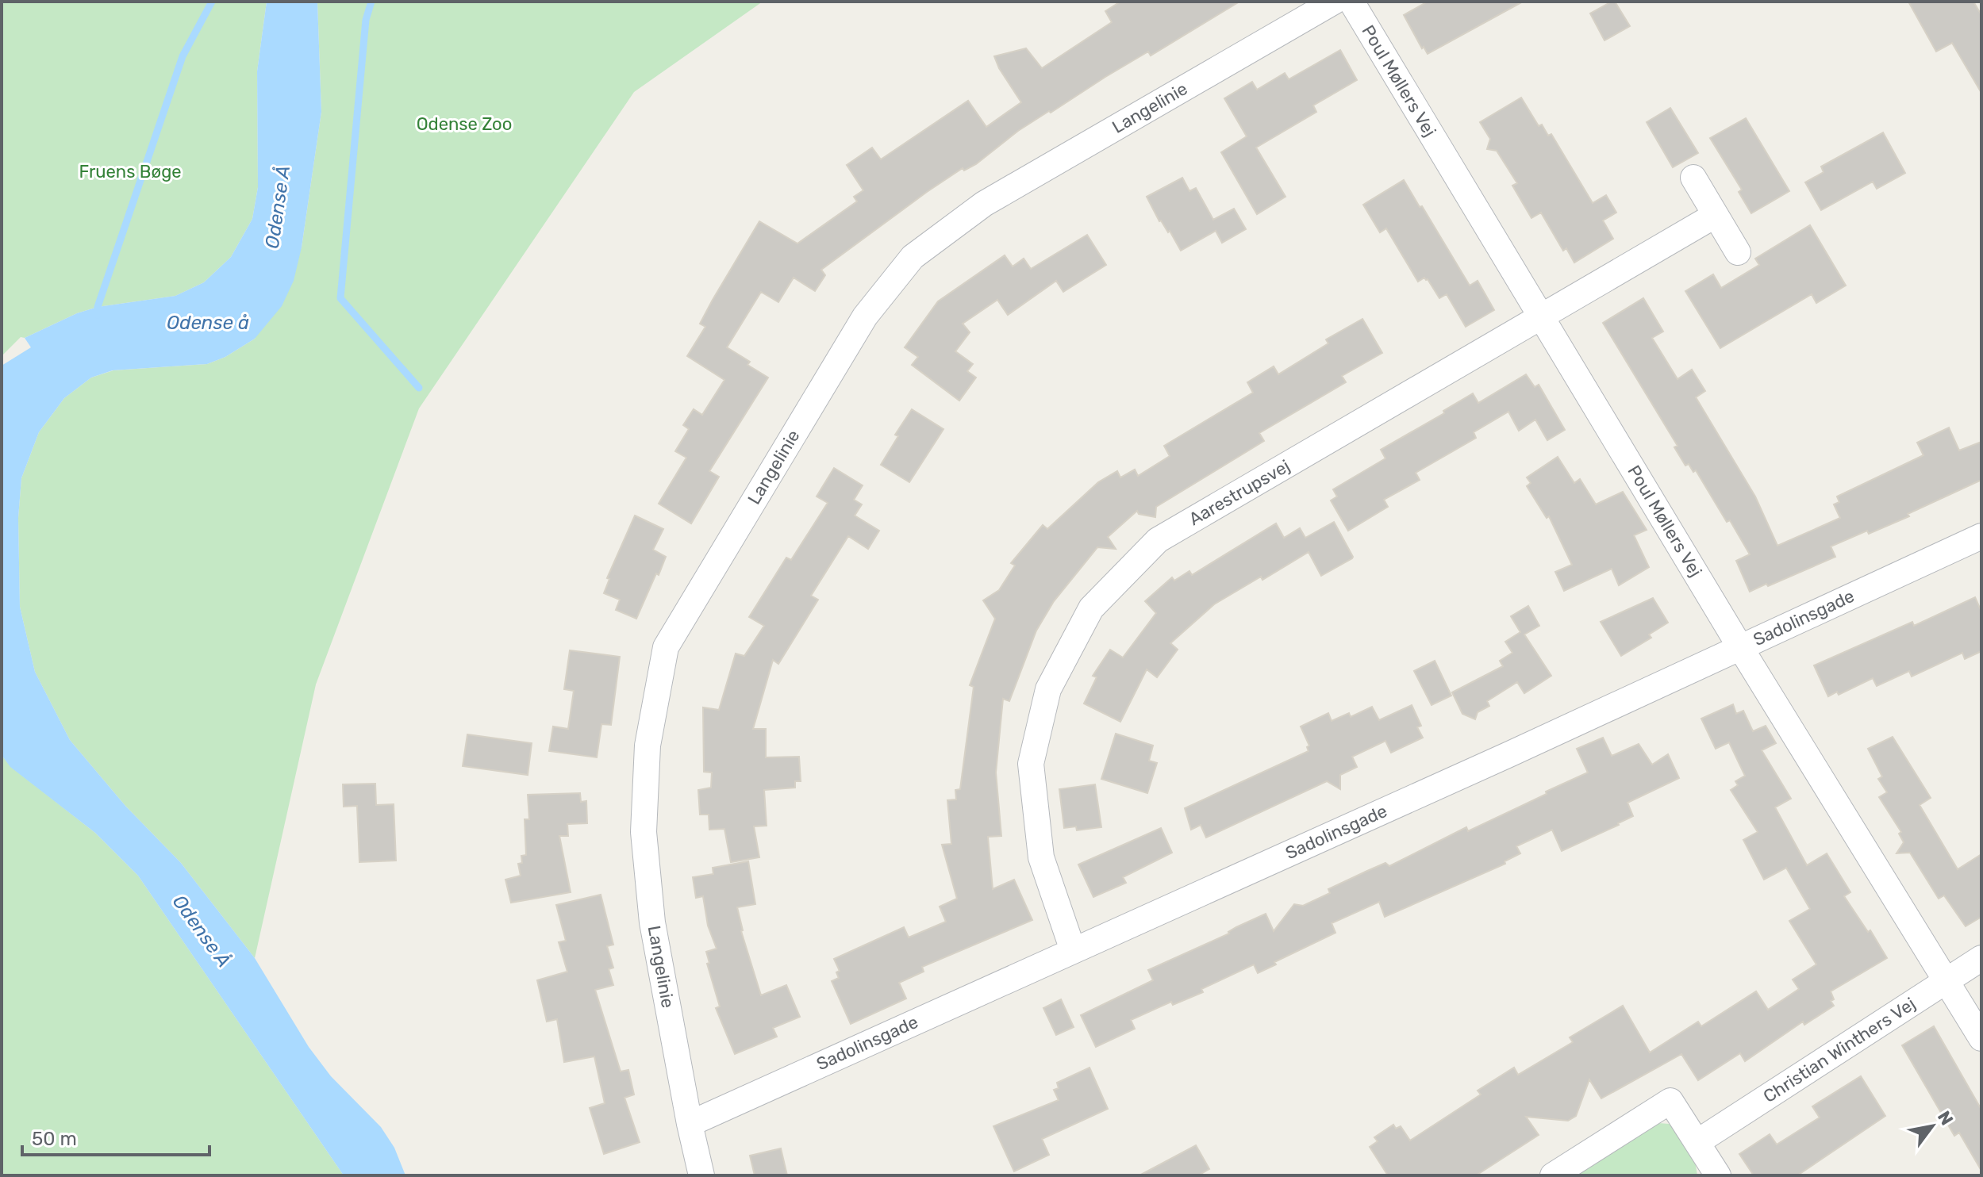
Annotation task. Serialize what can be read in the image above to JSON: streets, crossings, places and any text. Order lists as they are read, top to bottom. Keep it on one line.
{"streets":{"street":["Poul Møllers Vej","Langelinie","Aarestrupsvej","Sadolinsgade","Christian Winthers Vej"]},"crossings":[["Poul Møllers Vej","Aarestrupsvej"],["Poul Møllers Vej","Sadolinsgade"],["Poul Møllers Vej","Christian Winthers Vej"],["Langelinie","Sadolinsgade"],["Aarestrupsvej","Sadolinsgade"]],"water":["Odense Å","Odense å"],"parks":["Odense Zoo","Fruens Bøge"],"scale_bar":"50 m","north":"top right"}
